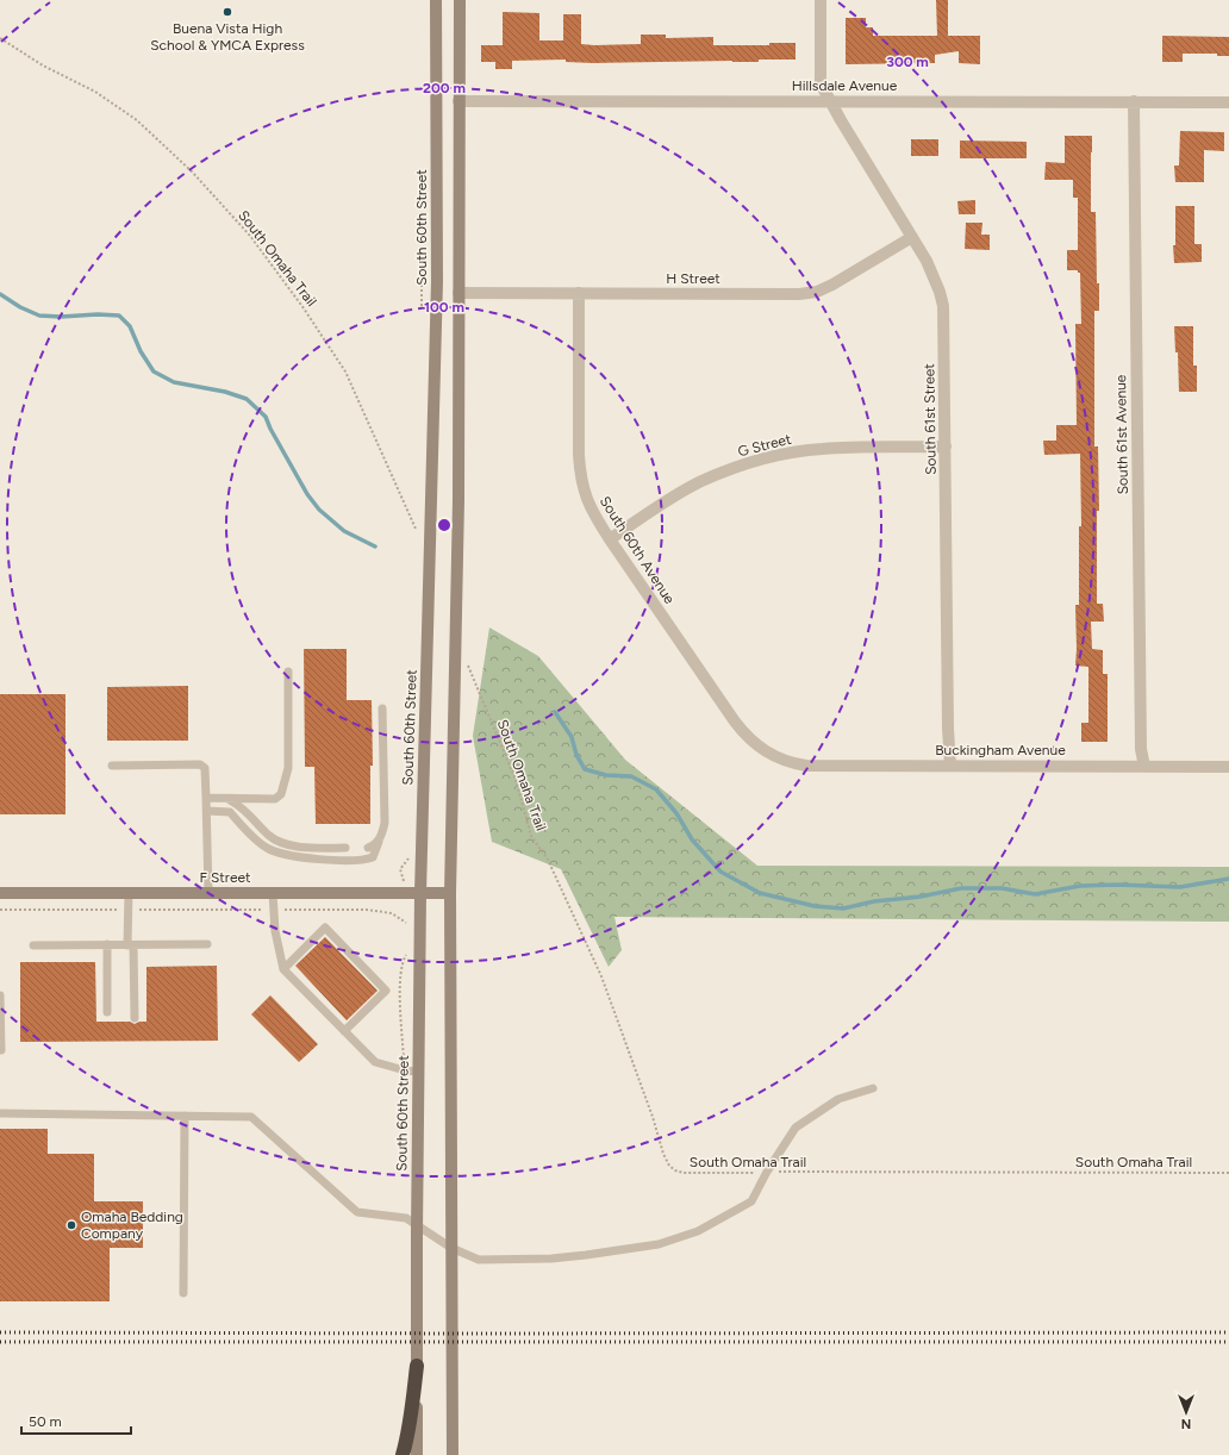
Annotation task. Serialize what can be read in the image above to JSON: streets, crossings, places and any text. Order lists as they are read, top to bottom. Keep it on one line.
{"streets":{"main road":["South 60th Street","F Street"],"street":["Hillsdale Avenue","H Street","South 61st Street","South 61st Avenue","G Street","South 60th Avenue","Buckingham Avenue"],"path":["South Omaha Trail"]},"crossings":[["Hillsdale Avenue","South 61st Street"],["Hillsdale Avenue","South 61st Avenue"],["South 60th Street","F Street"],["H Street","South 61st Street"],["H Street","South 60th Avenue"],["South 61st Street","G Street"],["South 61st Street","Buckingham Avenue"],["South 61st Avenue","Buckingham Avenue"],["G Street","South 60th Avenue"],["South 60th Avenue","Buckingham Avenue"]],"places":["Buena Vista High School & YMCA Express","Omaha Bedding Company"],"scale_bar":"50 m","north":"bottom","rings":["300 m","200 m","100 m"]}
